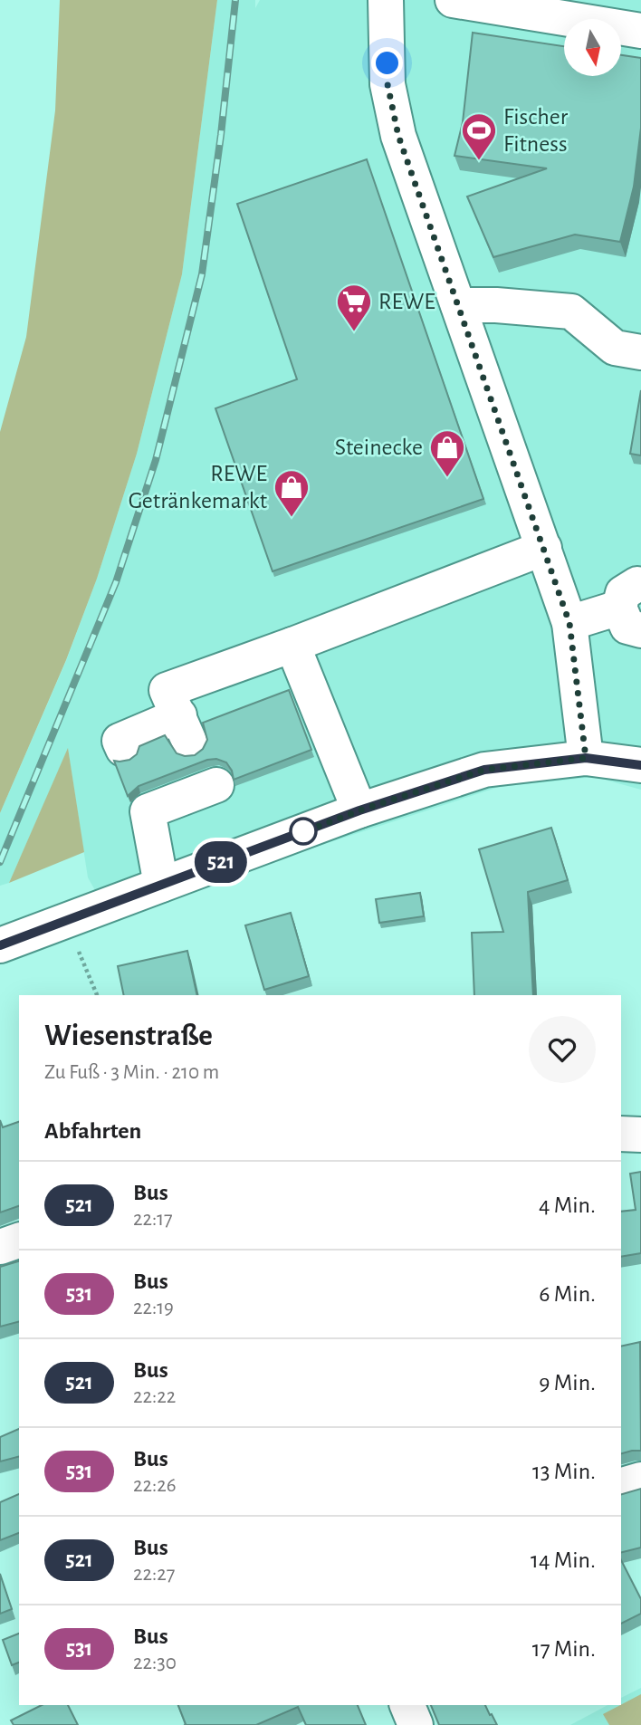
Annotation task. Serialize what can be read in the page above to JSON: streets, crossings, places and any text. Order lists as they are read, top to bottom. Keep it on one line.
{"places":{"sports":["Fischer Fitness"],"supermarket":["REWE"],"shop":["Steinecke","REWE Getränkemarkt"]},"lines":["bus line 521"],"north":"bottom","page":{"on_map":"521","heading":[["Wiesenstraße","Zu Fuß · 3 Min. · 210 m"],"Abfahrten"],"list":[{"mark":"521","name":"Bus","note":"22:17","value":"4 Min."},{"mark":"531","name":"Bus","note":"22:19","value":"6 Min."},{"mark":"521","name":"Bus","note":"22:22","value":"9 Min."},{"mark":"531","name":"Bus","note":"22:26","value":"13 Min."},{"mark":"521","name":"Bus","note":"22:27","value":"14 Min."},{"mark":"531","name":"Bus","note":"22:30","value":"17 Min."}]}}
